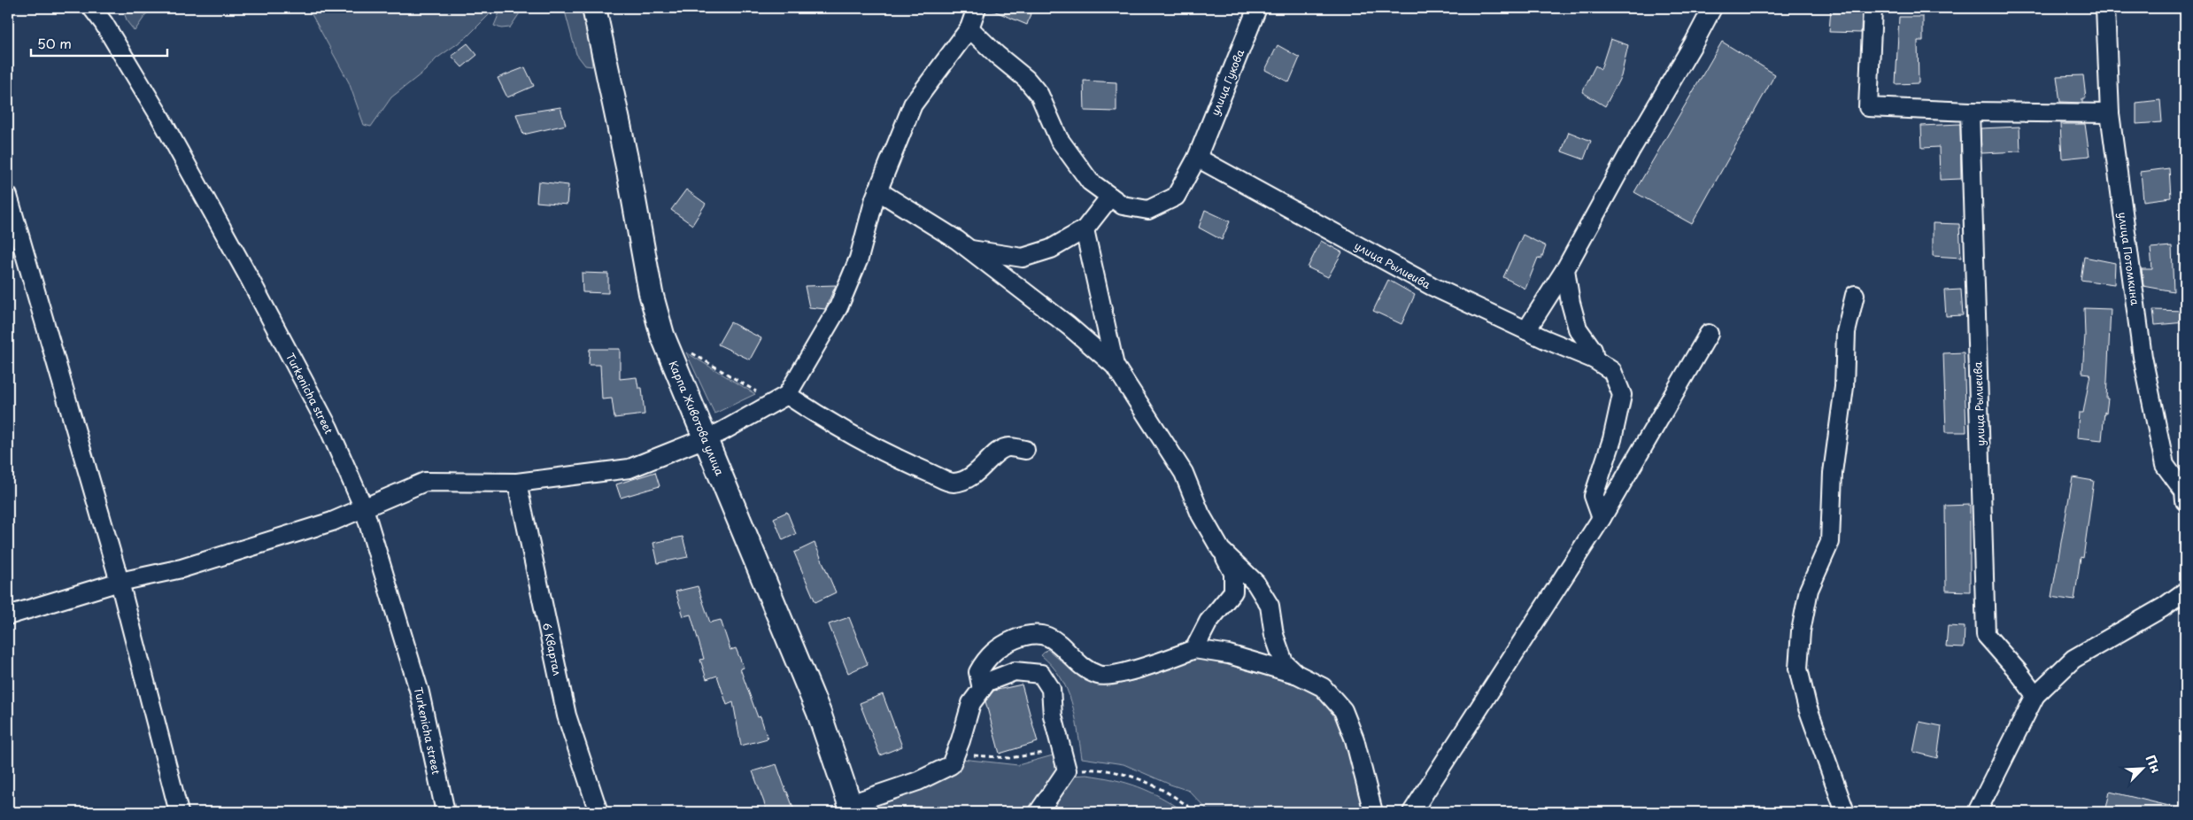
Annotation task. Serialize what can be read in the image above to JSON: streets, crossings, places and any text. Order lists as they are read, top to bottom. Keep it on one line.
{"streets":{"main road":["Карпа Животова улица"],"street":["улица Гукова","улица Потомкина","улица Рылиеива","Turkenicha street","6 Квартал"]},"crossings":[["улица Гукова","улица Рылиеива"]],"scale_bar":"50 m","north":"top right"}
